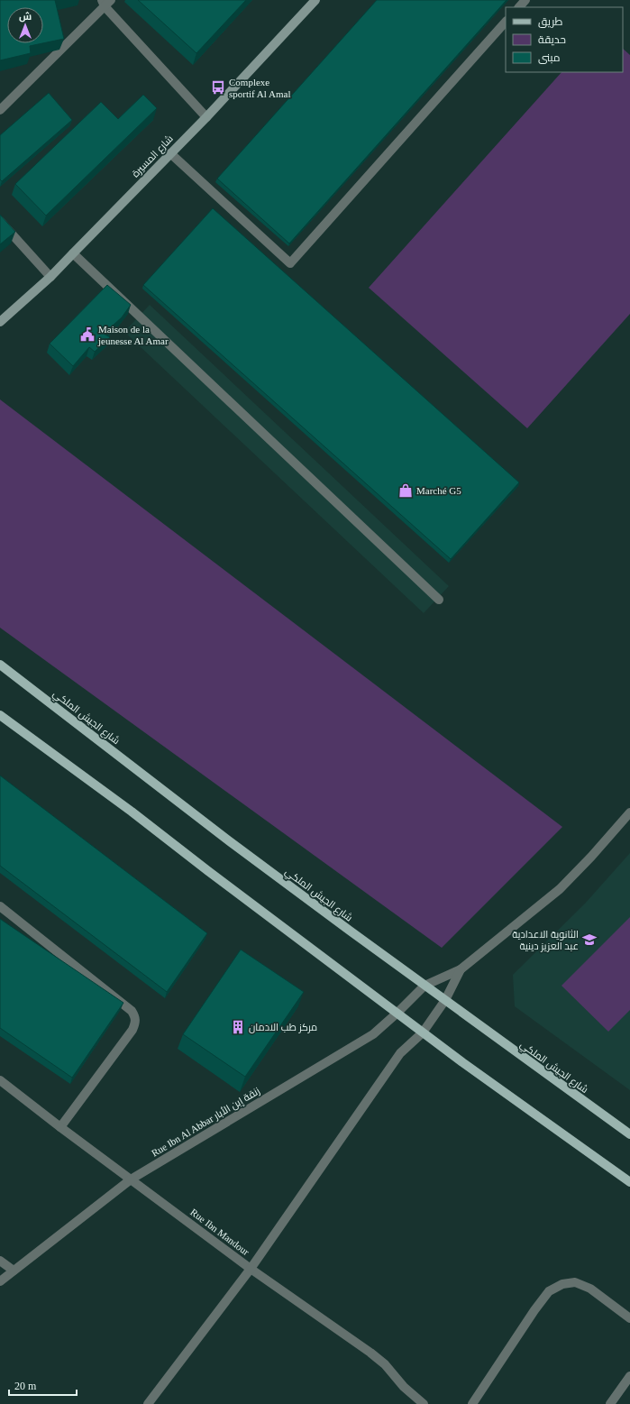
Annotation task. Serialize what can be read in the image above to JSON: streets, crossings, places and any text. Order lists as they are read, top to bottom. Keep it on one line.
{"streets":{"main road":["شارع الجيش الملكي"],"street":["شارع المسيرة","Rue Ibn Al Abbar زنقة إبن الأبار","Rue Ibn Mandour"]},"crossings":[["شارع الجيش الملكي","Rue Ibn Al Abbar زنقة إبن الأبار"],["Rue Ibn Al Abbar زنقة إبن الأبار","Rue Ibn Mandour"]],"places":{"bus stop":["Complexe sportif Al Amal"],"public building":["Maison de la jeunesse Al Amar"],"shop":["Marché G5"],"school or university":["الثانوية الاعدادية عبد العزيز دينية"],"building":["مركز طب الادمان"]},"legend":["طريق","حديقة","مبنى"],"scale_bar":"20 m","north":"top"}
